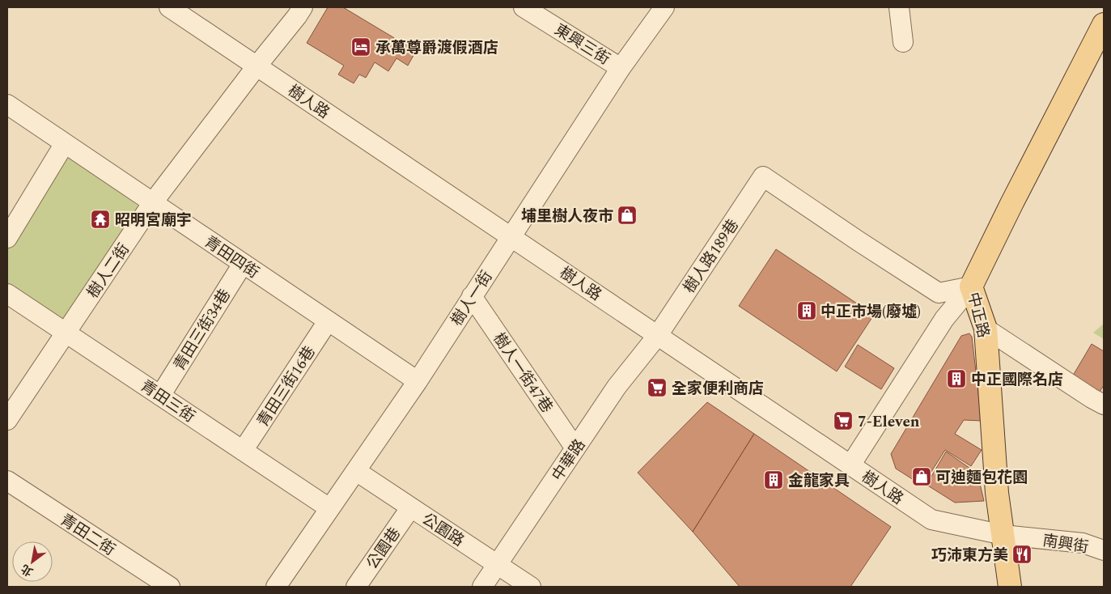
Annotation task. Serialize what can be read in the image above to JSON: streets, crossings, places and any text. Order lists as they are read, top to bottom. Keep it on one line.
{"streets":{"main road":["中正路"],"street":["東興三街","樹人路","樹人路189巷","青田四街","樹人二街","樹人一街","青田三街34巷","樹人一街47巷","青田三街16巷","青田三街","中華路","公園路","青田二街","南興街","公園巷"]},"crossings":[["東興三街","樹人一街"],["樹人路","樹人路189巷"],["樹人路","樹人二街"],["樹人路","樹人一街"],["樹人路","中正路"],["樹人路","中華路"],["樹人路","南興街"],["樹人路189巷","中正路"],["樹人路189巷","中華路"],["青田四街","樹人二街"],["青田四街","樹人一街"],["青田四街","青田三街34巷"],["青田四街","青田三街16巷"],["樹人二街","青田三街"],["樹人一街","樹人一街47巷"],["樹人一街","青田三街"],["樹人一街","公園路"],["中正路","南興街"],["青田三街34巷","青田三街"],["樹人一街47巷","中華路"],["青田三街16巷","青田三街"],["中華路","公園路"],["公園路","公園巷"]],"places":{"hotel":["承萬尊爵渡假酒店"],"shop":["埔里樹人夜市","可迪麵包花園"],"temple":["昭明宮廟宇"],"building":["中正市場(廢墟)","中正國際名店","金龍家具"],"supermarket":["全家便利商店","7-Eleven"],"restaurant":["巧沛東方美"]},"north":"bottom left"}
